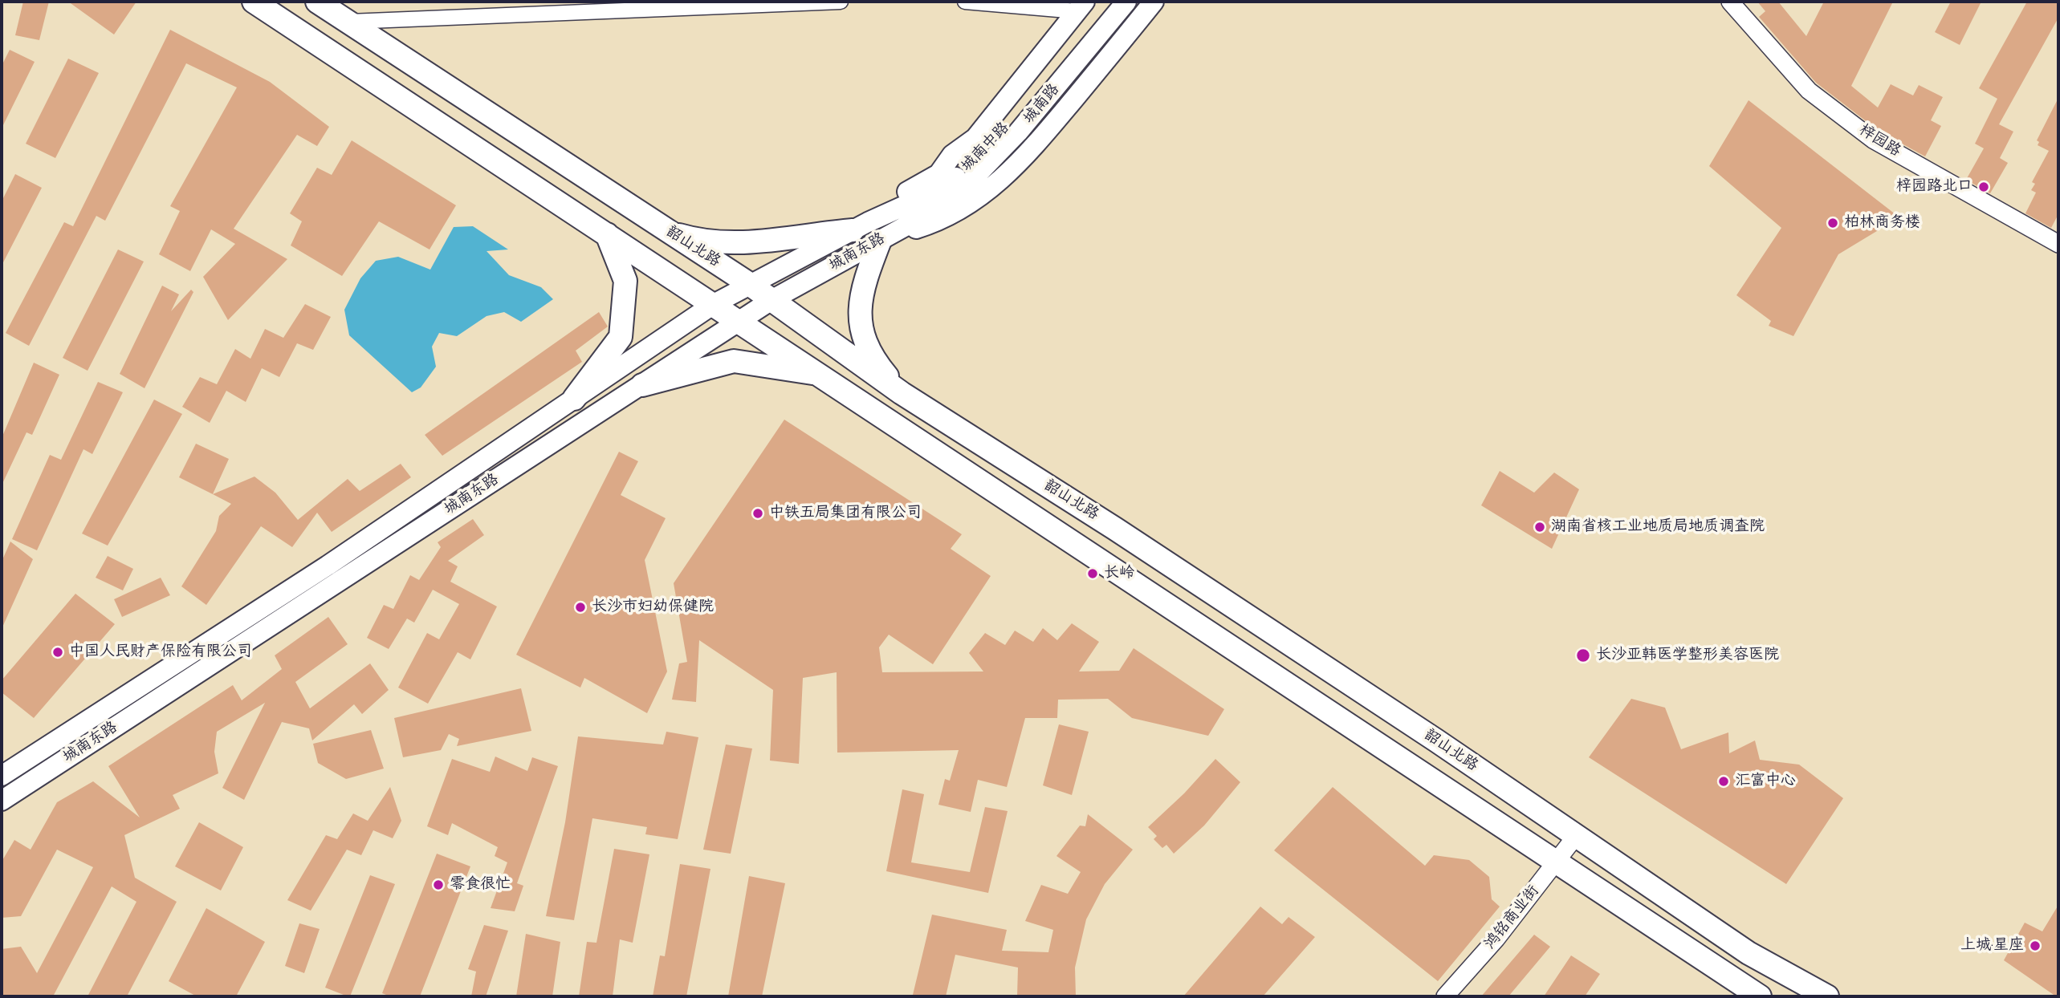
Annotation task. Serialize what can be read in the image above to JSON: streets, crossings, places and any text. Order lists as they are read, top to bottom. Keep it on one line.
{"streets":{"main road":["城南路","城南中路","韶山北路","城南东路"],"street":["梓园路","鸿铭商业街"]},"crossings":[["城南路","城南中路"],["城南路","城南东路"],["城南中路","城南东路"],["韶山北路","城南东路"],["韶山北路","鸿铭商业街"]],"places":["梓园路北口","柏林商务楼","中铁五局集团有限公司","湖南省核工业地质局地质调查院","长岭","长沙市妇幼保健院","中国人民财产保险有限公司","长沙亚韩医学整形美容医院","汇富中心","零食很忙","上城·星座"]}
